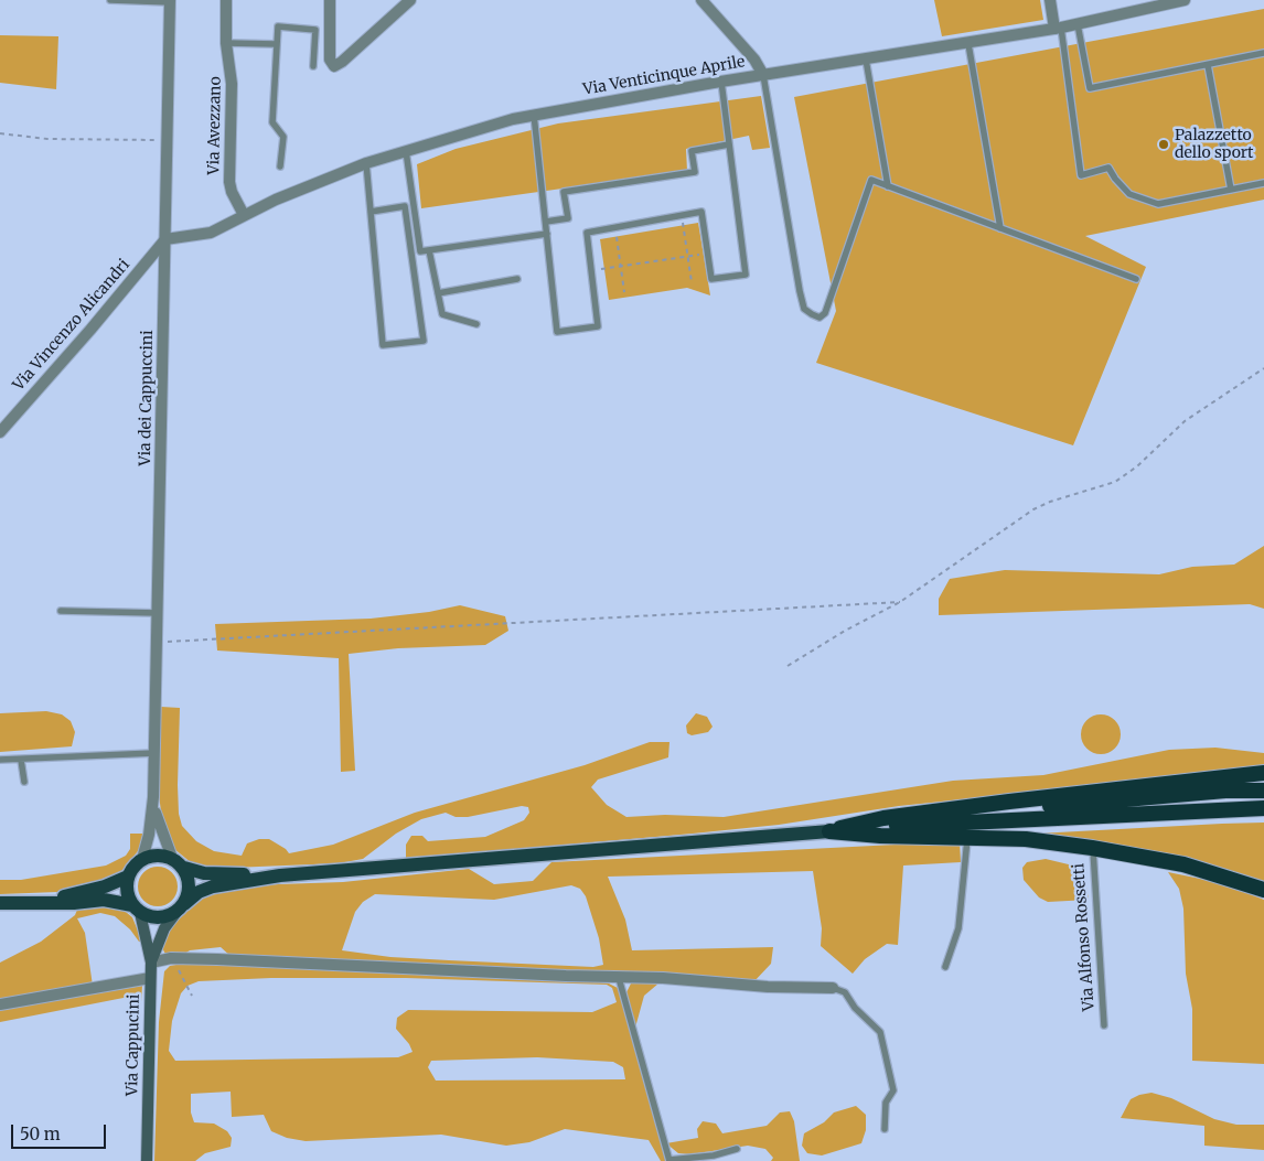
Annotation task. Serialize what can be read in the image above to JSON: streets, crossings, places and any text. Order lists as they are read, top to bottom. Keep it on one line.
{"streets":{"main road":["Via Cappucini"],"street":["Via Venticinque Aprile","Via Avezzano","Via Vincenzo Alicandri","Via dei Cappuccini"],"lane":["Via Alfonso Rossetti"]},"crossings":[["Via Venticinque Aprile","Via Avezzano"],["Via Venticinque Aprile","Via Vincenzo Alicandri"],["Via Venticinque Aprile","Via dei Cappuccini"],["Via Vincenzo Alicandri","Via dei Cappuccini"],["Via dei Cappuccini","Via Cappucini"]],"places":["Palazzetto dello sport"],"scale_bar":"50 m"}
